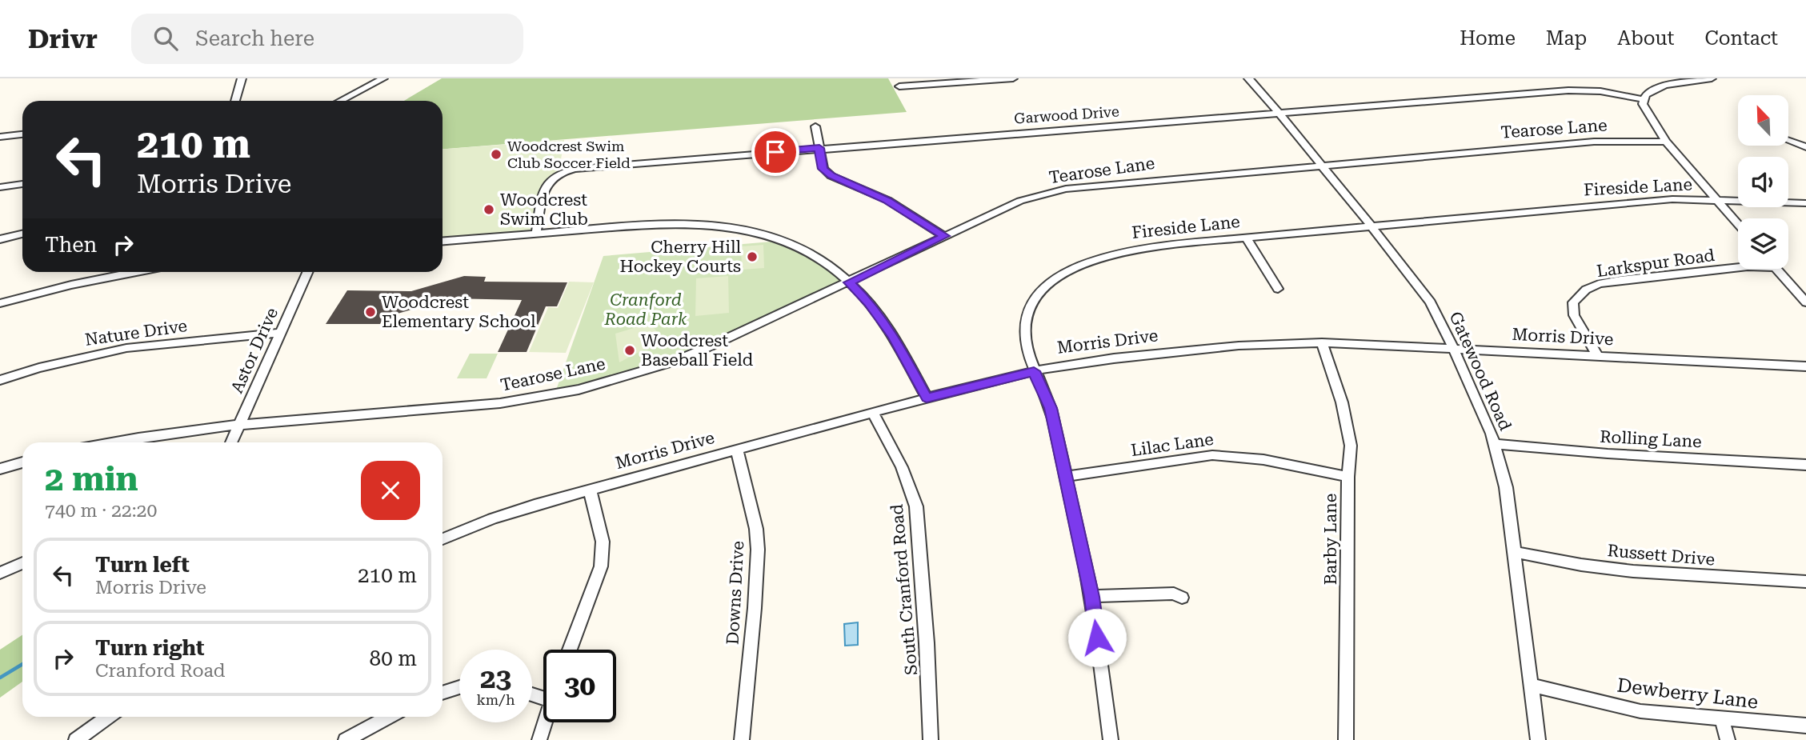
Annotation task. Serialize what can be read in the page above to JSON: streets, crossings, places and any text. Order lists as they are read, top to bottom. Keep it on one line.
{"streets":{"street":["Garwood Drive","Tearose Lane","Fireside Lane","Larkspur Road","Nature Drive","Morris Drive","Astor Drive","Gatewood Road","Rolling Lane","Lilac Lane","Barby Lane","Russett Drive","South Cranford Road","Downs Drive","Dewberry Lane"]},"crossings":[["Garwood Drive","Gatewood Road"],["Tearose Lane","Astor Drive"],["Tearose Lane","Gatewood Road"],["Fireside Lane","Morris Drive"],["Fireside Lane","Gatewood Road"],["Fireside Lane","Lilac Lane"],["Larkspur Road","Morris Drive"],["Nature Drive","Astor Drive"],["Morris Drive","Gatewood Road"],["Morris Drive","Barby Lane"],["Morris Drive","South Cranford Road"],["Morris Drive","Downs Drive"],["Gatewood Road","Rolling Lane"],["Gatewood Road","Russett Drive"],["Gatewood Road","Dewberry Lane"],["Lilac Lane","Barby Lane"]],"parks":["Cranford Road Park"],"places":["Woodcrest Swim Club Soccer Field","Woodcrest Swim Club","Cherry Hill Hockey Courts","Woodcrest Elementary School","Woodcrest Baseball Field"],"north":"top left","page":{"header":"Drivr","search":"Search here","nav":["Home","Map","About","Contact"],"turn":["210 m","Morris Drive"],"then":"Then","heading":["2 min","740 m · 22:20"],"list":[{"name":"Turn left","note":"Morris Drive","value":"210 m"},{"name":"Turn right","note":"Cranford Road","value":"80 m"}],"speed":"23 km/h","limit":"30"}}
